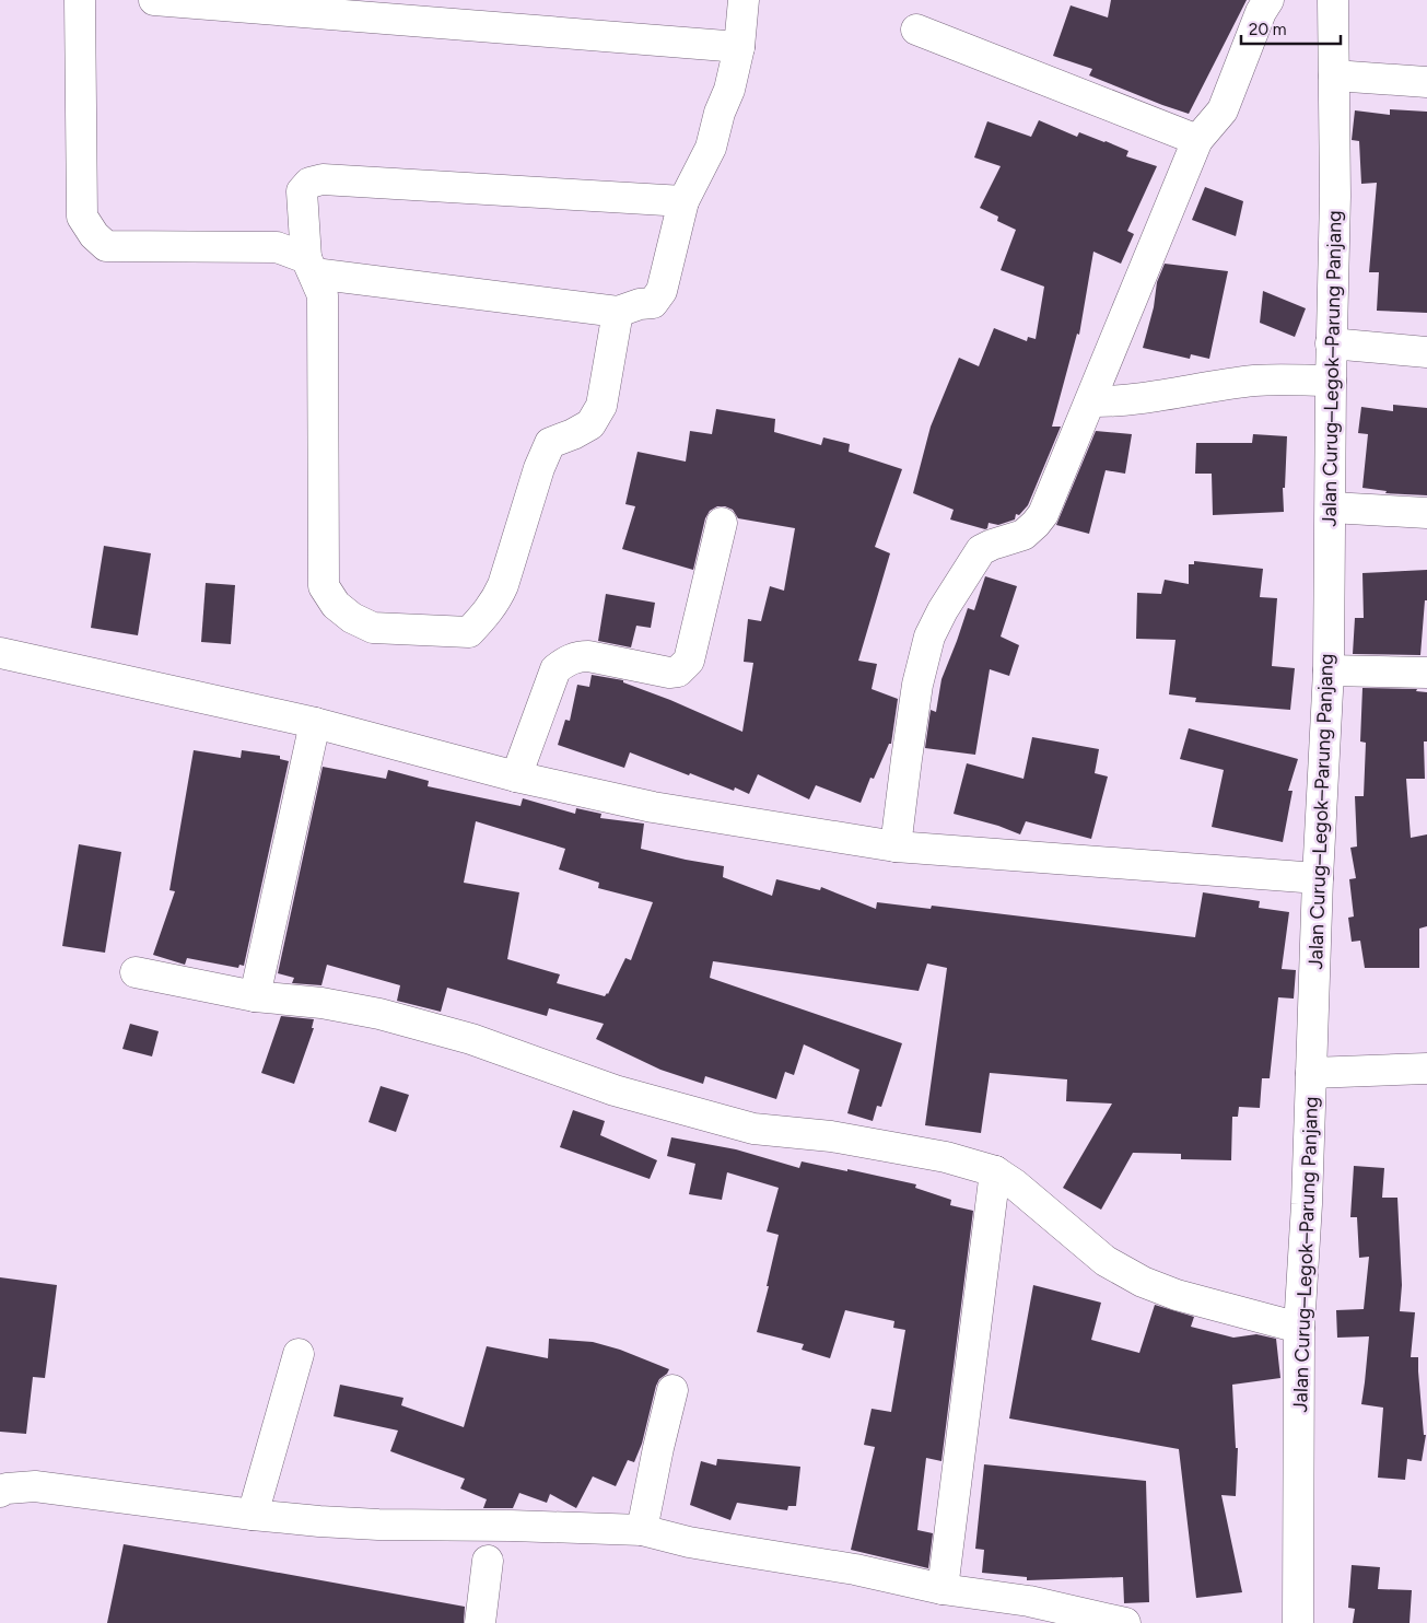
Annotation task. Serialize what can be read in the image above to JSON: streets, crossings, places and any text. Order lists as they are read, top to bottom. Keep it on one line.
{"streets":{"street":["Jalan Curug–Legok–Parung Panjang"]},"scale_bar":"20 m"}
